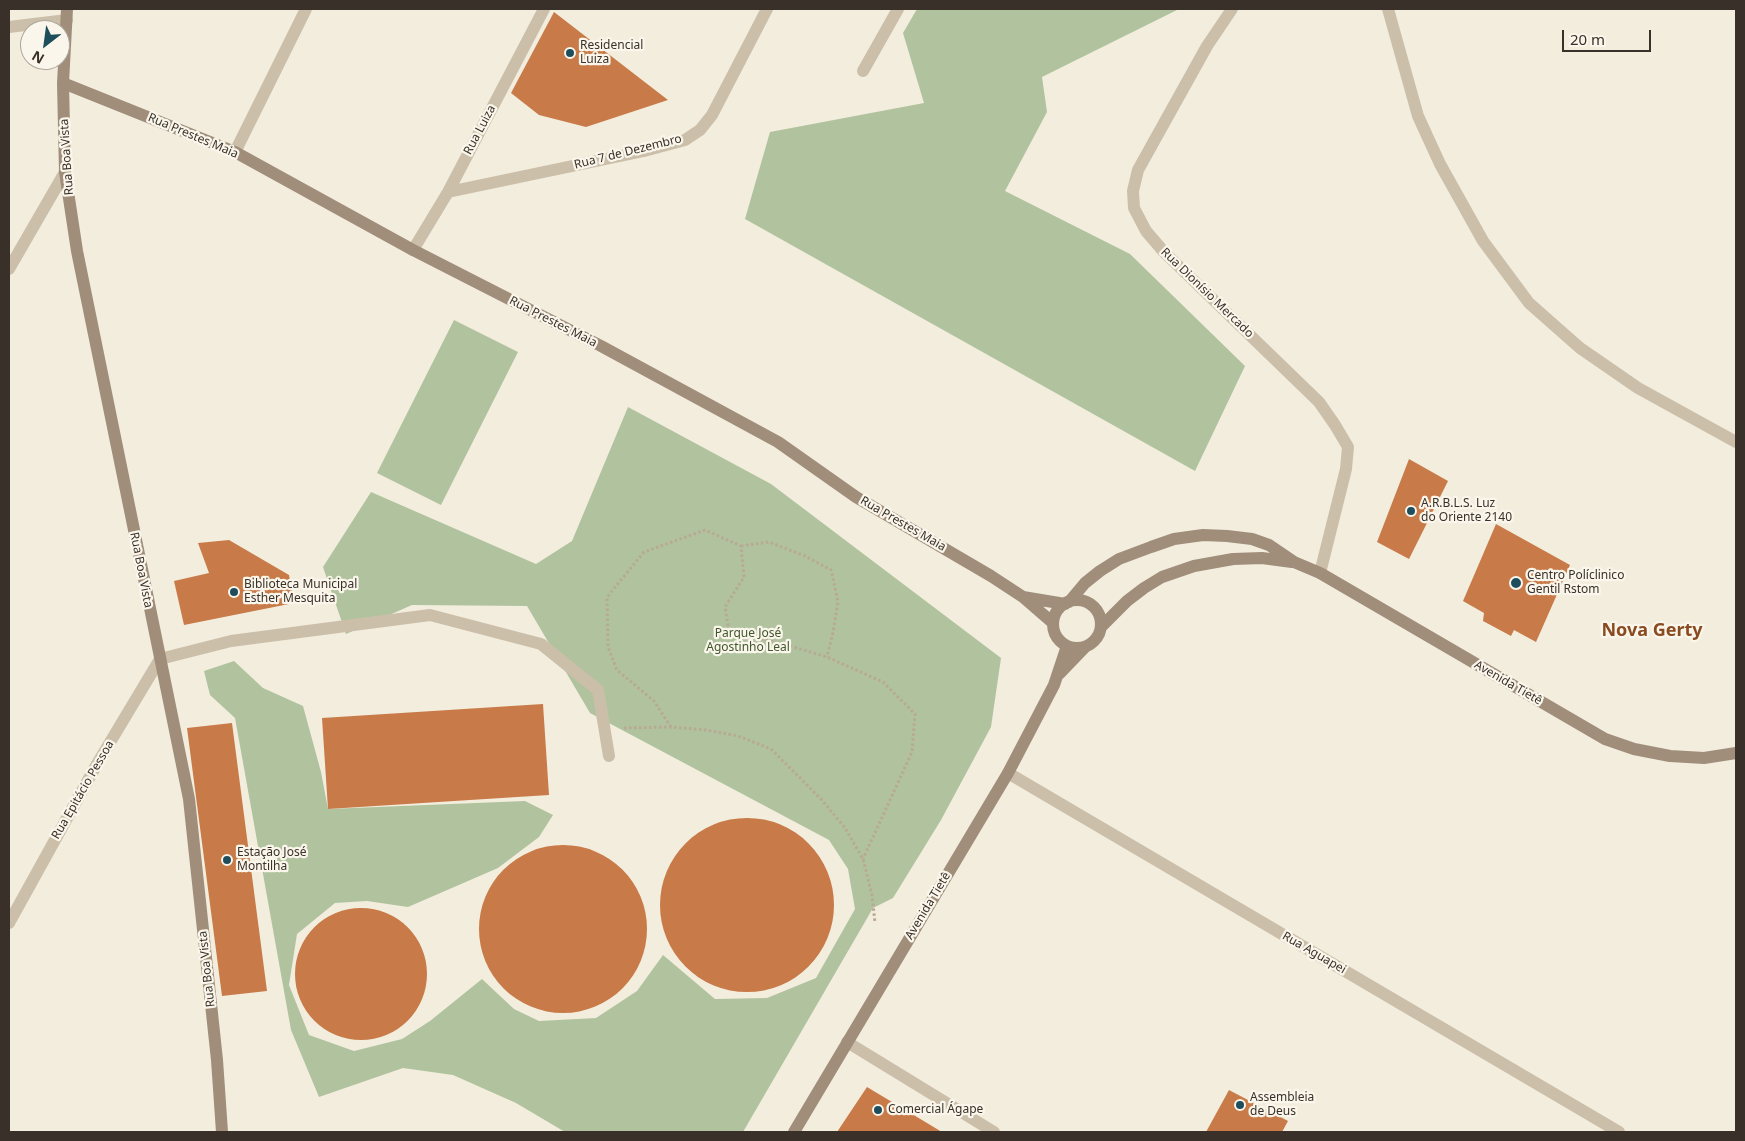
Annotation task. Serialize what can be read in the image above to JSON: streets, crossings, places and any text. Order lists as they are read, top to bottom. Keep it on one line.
{"streets":{"street":["Rua Luiza","Rua Prestes Maia","Rua 7 de Dezembro","Rua Boa Vista","Rua Dionísio Mercado","Avenida Tietê","Rua Epitácio Pessoa","Rua Aguapei"]},"crossings":[["Rua Luiza","Rua Prestes Maia"],["Rua Luiza","Rua 7 de Dezembro"],["Rua Prestes Maia","Rua Boa Vista"],["Rua Prestes Maia","Avenida Tietê"],["Rua Boa Vista","Rua Epitácio Pessoa"],["Rua Dionísio Mercado","Avenida Tietê"],["Avenida Tietê","Rua Aguapei"]],"districts":["Nova Gerty"],"parks":["Parque José Agostinho Leal"],"places":["Residencial Luiza","A.R.B.L.S. Luz do Oriente 2140","Centro Políclinico Gentil Rstom","Biblioteca Municipal Esther Mesquita","Estação José Montilha","Assembleia de Deus","Comercial Ágape"],"scale_bar":"20 m","north":"bottom left"}
